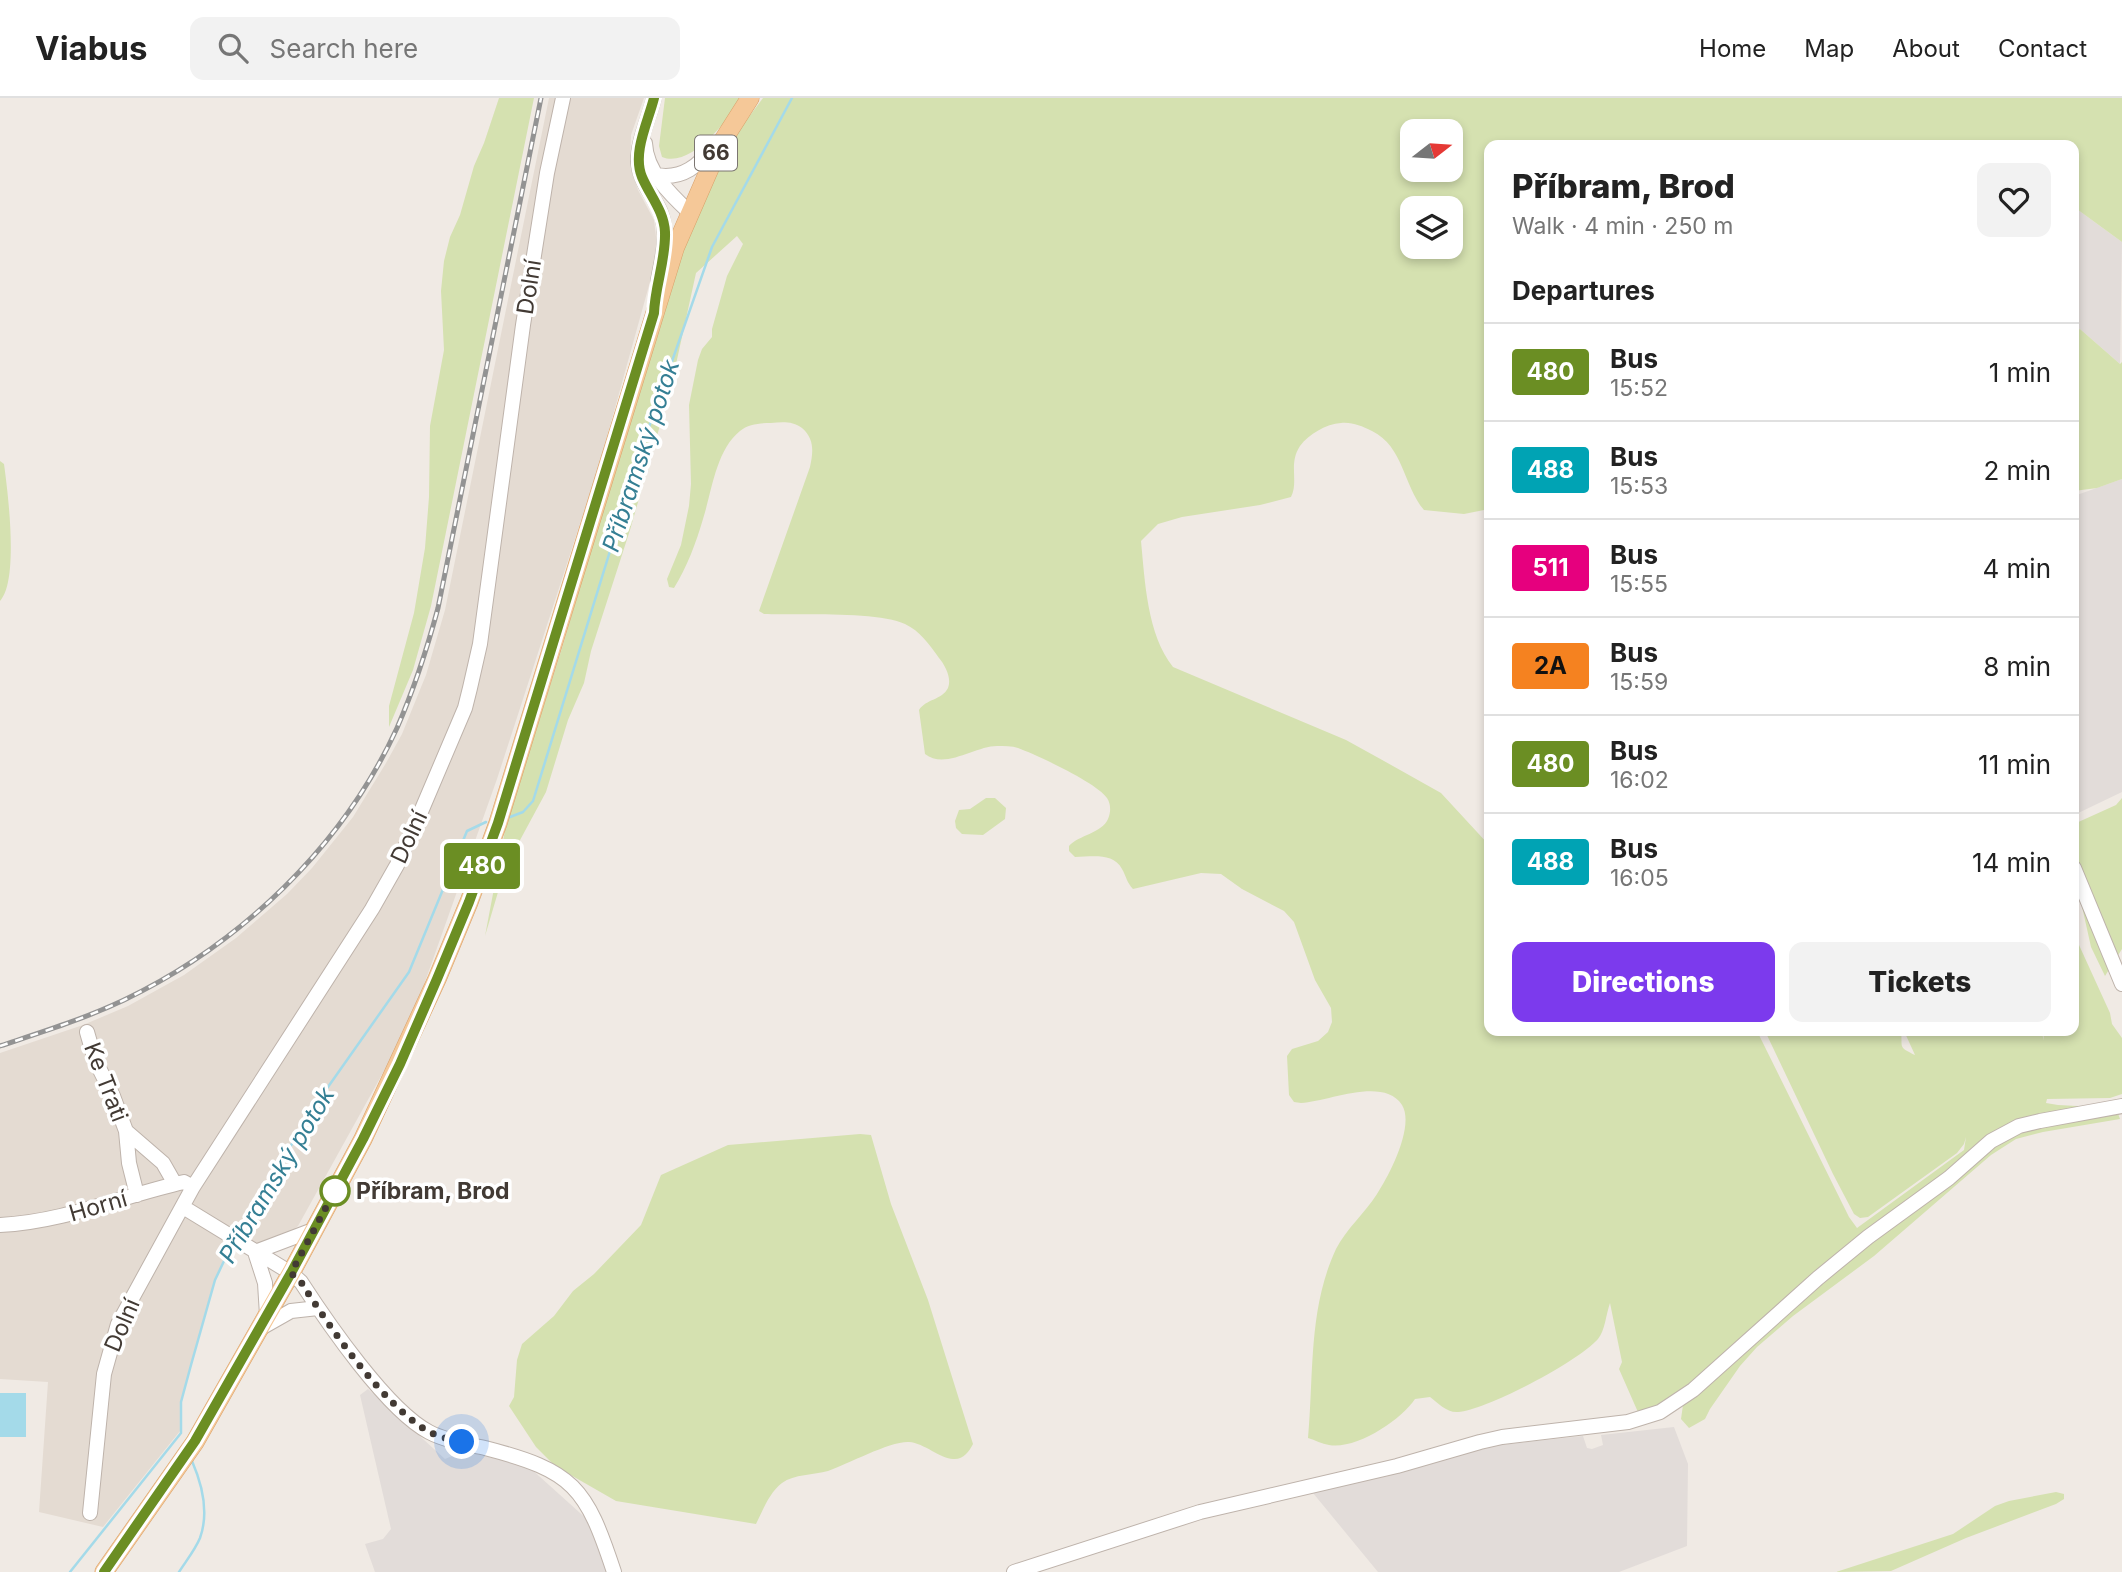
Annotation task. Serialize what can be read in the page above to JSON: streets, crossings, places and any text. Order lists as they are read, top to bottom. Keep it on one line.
{"streets":{"main road":["66"],"street":["Dolní","Ke Trati","Horní"]},"crossings":[["Dolní","Horní"],["Ke Trati","Horní"]],"water":["Příbramský potok"],"places":["Příbram, Brod"],"lines":["bus line 480"],"north":"right","page":{"header":"Viabus","search":"Search here","nav":["Home","Map","About","Contact"],"on_map":"480","heading":[["Příbram, Brod","Walk · 4 min · 250 m"],"Departures"],"list":[{"mark":"480","name":"Bus","note":"15:52","value":"1 min"},{"mark":"488","name":"Bus","note":"15:53","value":"2 min"},{"mark":"511","name":"Bus","note":"15:55","value":"4 min"},{"mark":"2A","name":"Bus","note":"15:59","value":"8 min"},{"mark":"480","name":"Bus","note":"16:02","value":"11 min"},{"mark":"488","name":"Bus","note":"16:05","value":"14 min"}],"buttons":["Directions","Tickets"]}}
